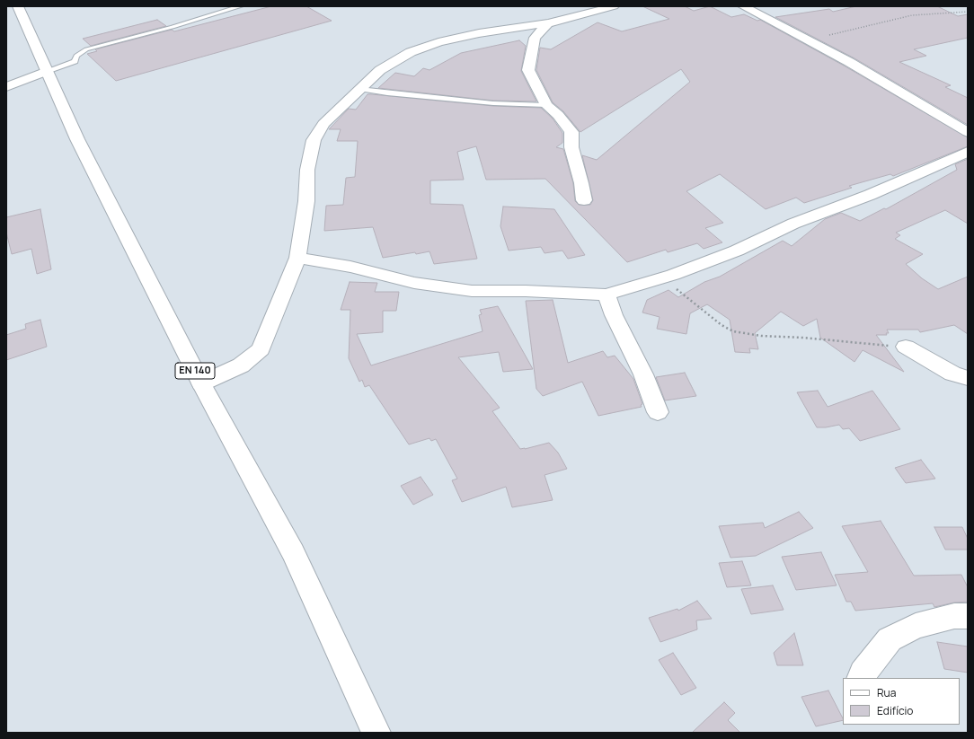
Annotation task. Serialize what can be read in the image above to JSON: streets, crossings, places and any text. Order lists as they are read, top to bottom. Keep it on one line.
{"streets":{"street":["EN 140"]},"legend":["Rua","Edifício"]}
